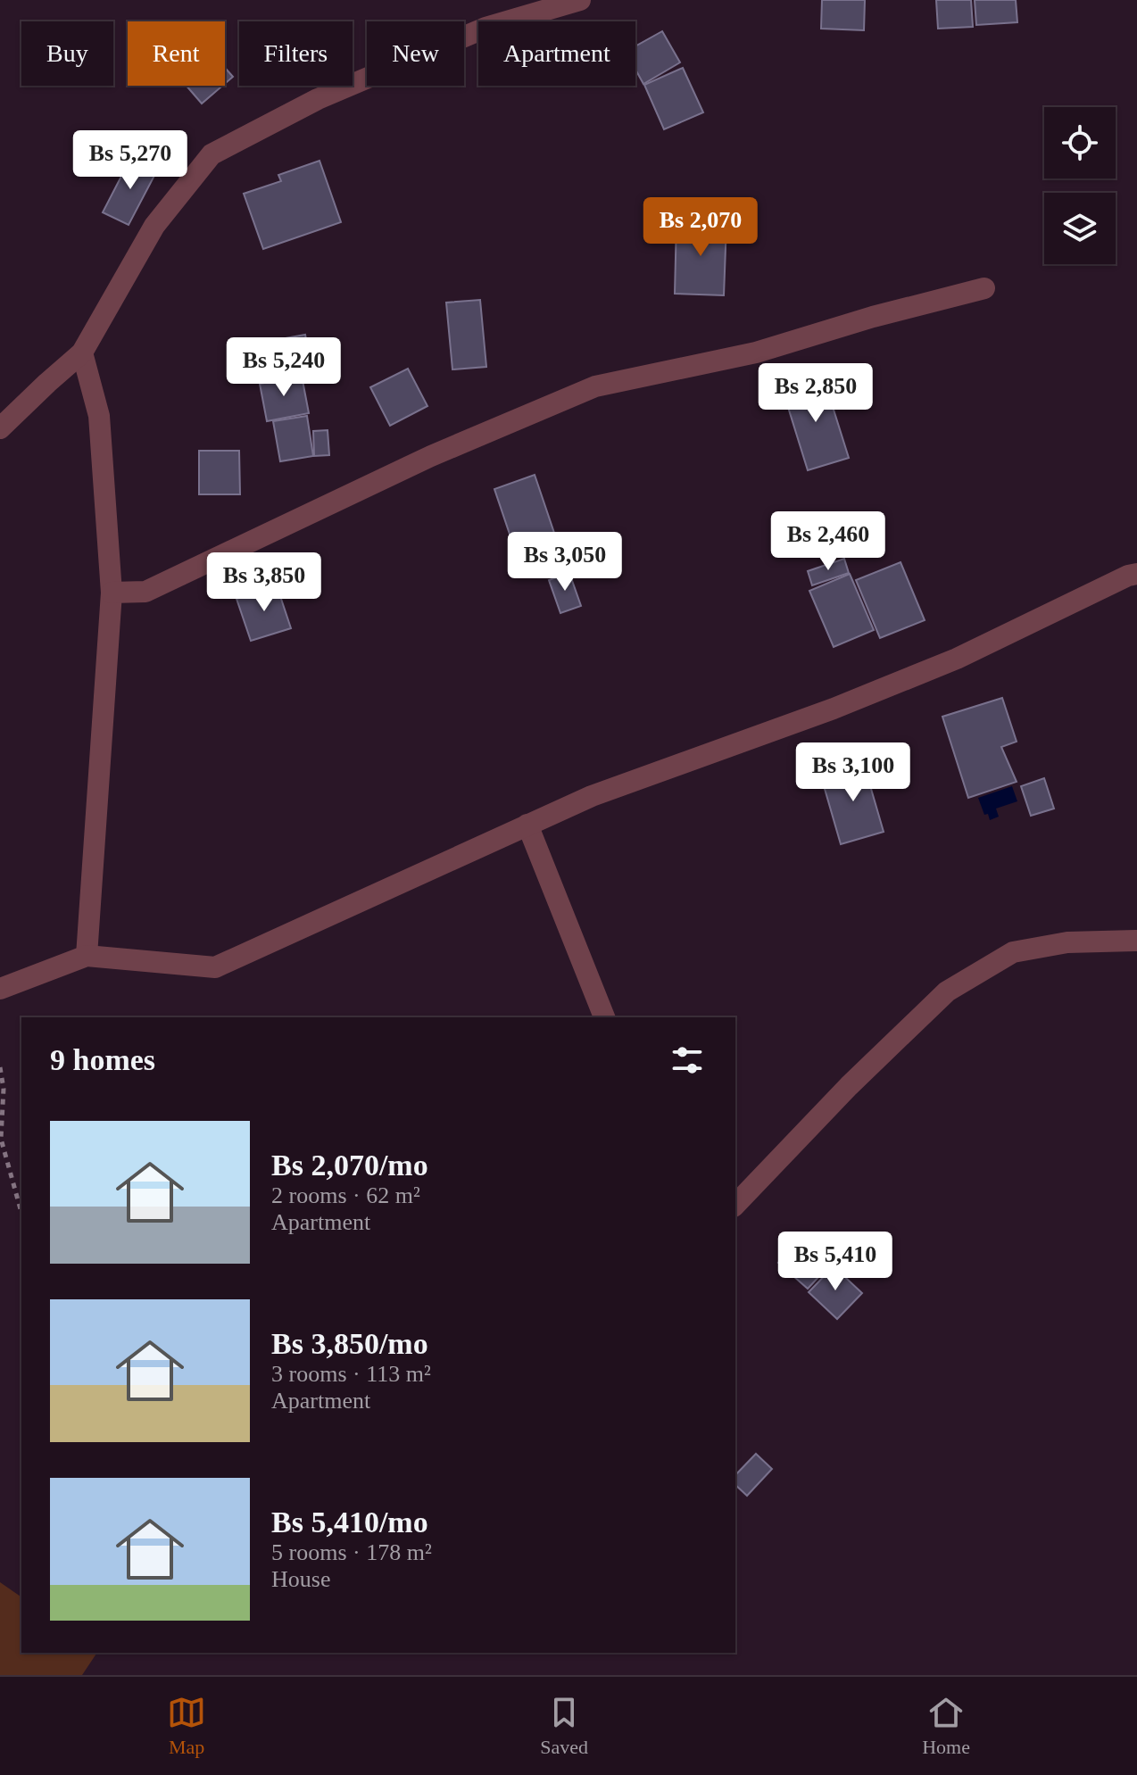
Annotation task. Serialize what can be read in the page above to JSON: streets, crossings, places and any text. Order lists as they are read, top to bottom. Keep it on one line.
{"page":{"chip":["Buy","Rent","Filters","New","Apartment"],"price":["Bs 5,270","Bs 2,070","Bs 5,240","Bs 2,850","Bs 2,460","Bs 3,050","Bs 3,850","Bs 3,100","Bs 5,410"],"heading":"9 homes","list":[{"name":"Bs 2,070/mo","note":"2 rooms · 62 m² · Apartment"},{"name":"Bs 3,850/mo","note":"3 rooms · 113 m² · Apartment"},{"name":"Bs 5,410/mo","note":"5 rooms · 178 m² · House"}],"tabs":["Map","Saved","Home"]}}
